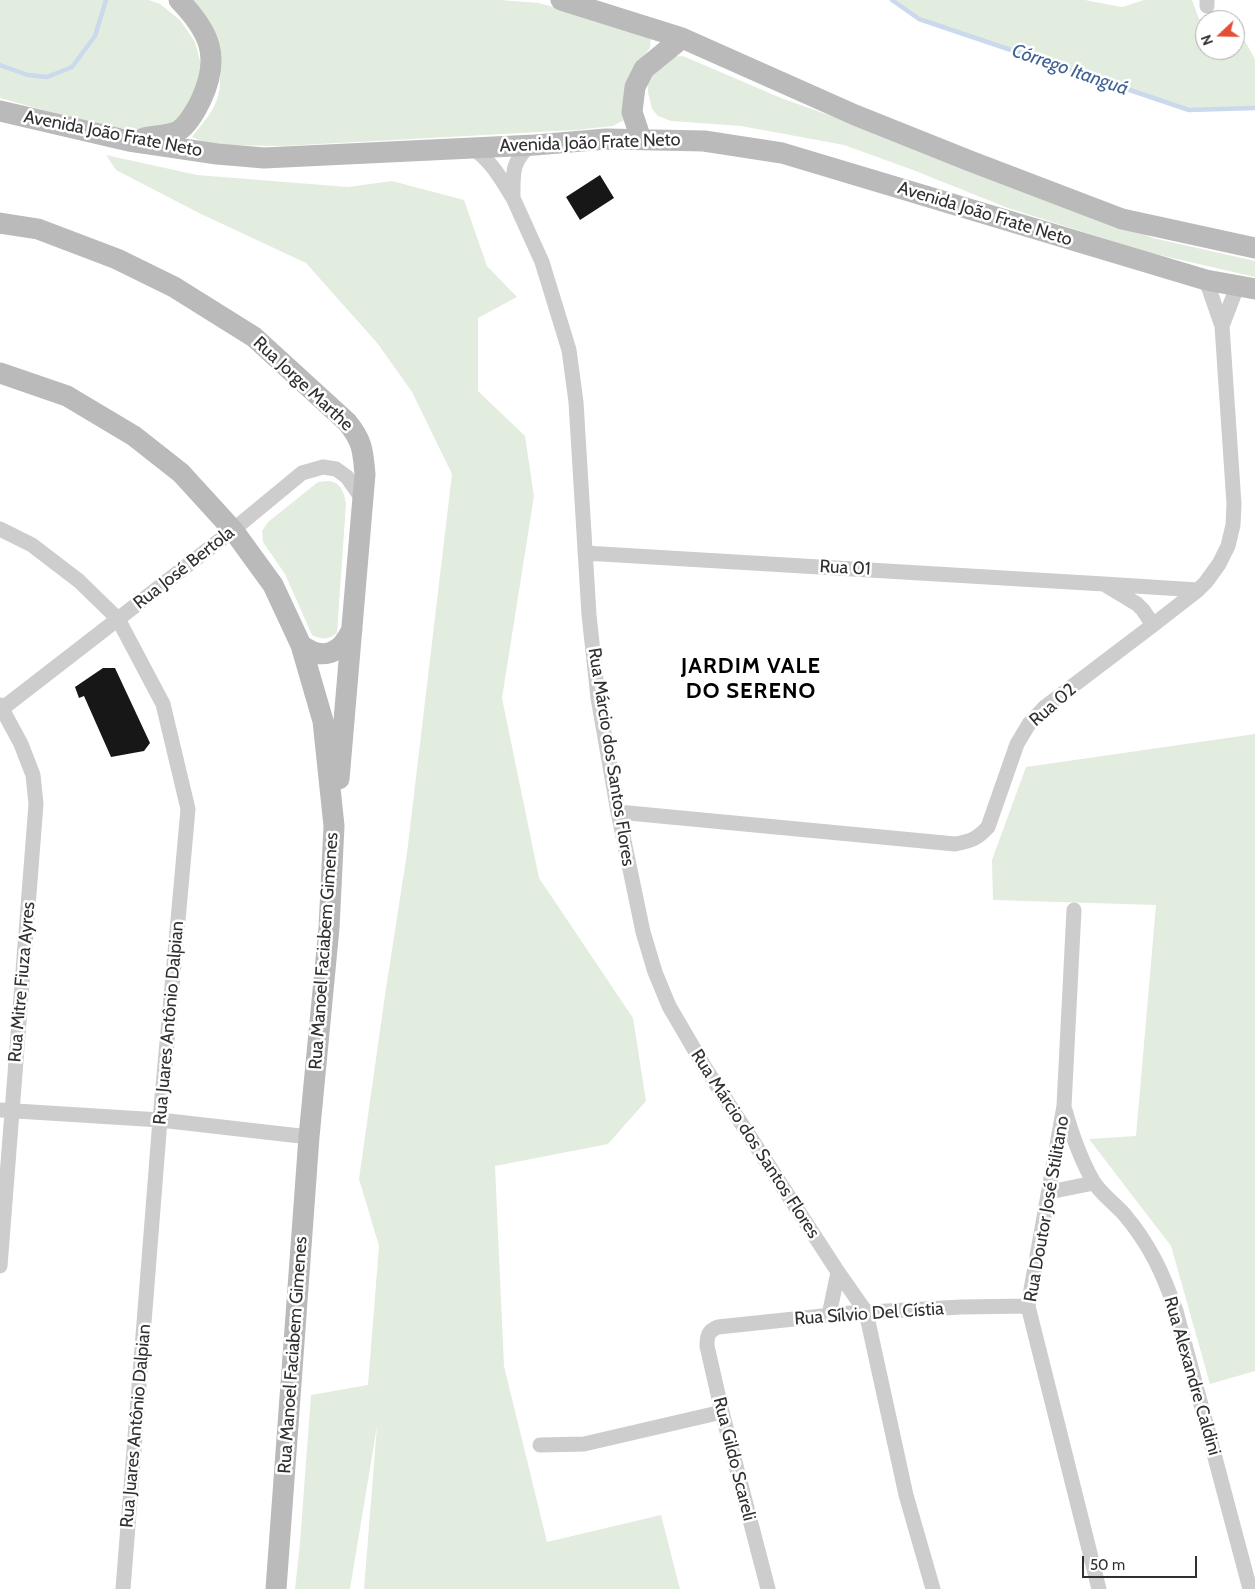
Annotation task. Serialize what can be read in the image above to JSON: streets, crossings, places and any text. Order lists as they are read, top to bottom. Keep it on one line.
{"streets":{"main road":["Avenida João Frate Neto","Rua Jorge Marthe","Rua Manoel Faciabem Gimenes"],"street":["Rua José Bertola","Rua 01","Rua 02","Rua Márcio dos Santos Flores","Rua Mitre Fiuza Ayres","Rua Juares Antônio Dalpian","Rua Doutor José Stilitano","Rua Sílvio Del Cístia","Rua Alexandre Caldini","Rua Gildo Scareli"]},"crossings":[["Avenida João Frate Neto","Rua 02"],["Avenida João Frate Neto","Rua Márcio dos Santos Flores"],["Rua Jorge Marthe","Rua José Bertola"],["Rua Jorge Marthe","Rua Manoel Faciabem Gimenes"],["Rua José Bertola","Rua Manoel Faciabem Gimenes"],["Rua José Bertola","Rua Mitre Fiuza Ayres"],["Rua José Bertola","Rua Juares Antônio Dalpian"],["Rua 01","Rua 02"],["Rua 01","Rua Márcio dos Santos Flores"],["Rua 02","Rua Márcio dos Santos Flores"],["Rua Márcio dos Santos Flores","Rua Sílvio Del Cístia"],["Rua Doutor José Stilitano","Rua Sílvio Del Cístia"],["Rua Doutor José Stilitano","Rua Alexandre Caldini"],["Rua Sílvio Del Cístia","Rua Gildo Scareli"]],"districts":["JARDIM VALE DO SERENO"],"water":["Córrego Itanguá"],"scale_bar":"50 m","north":"left"}
